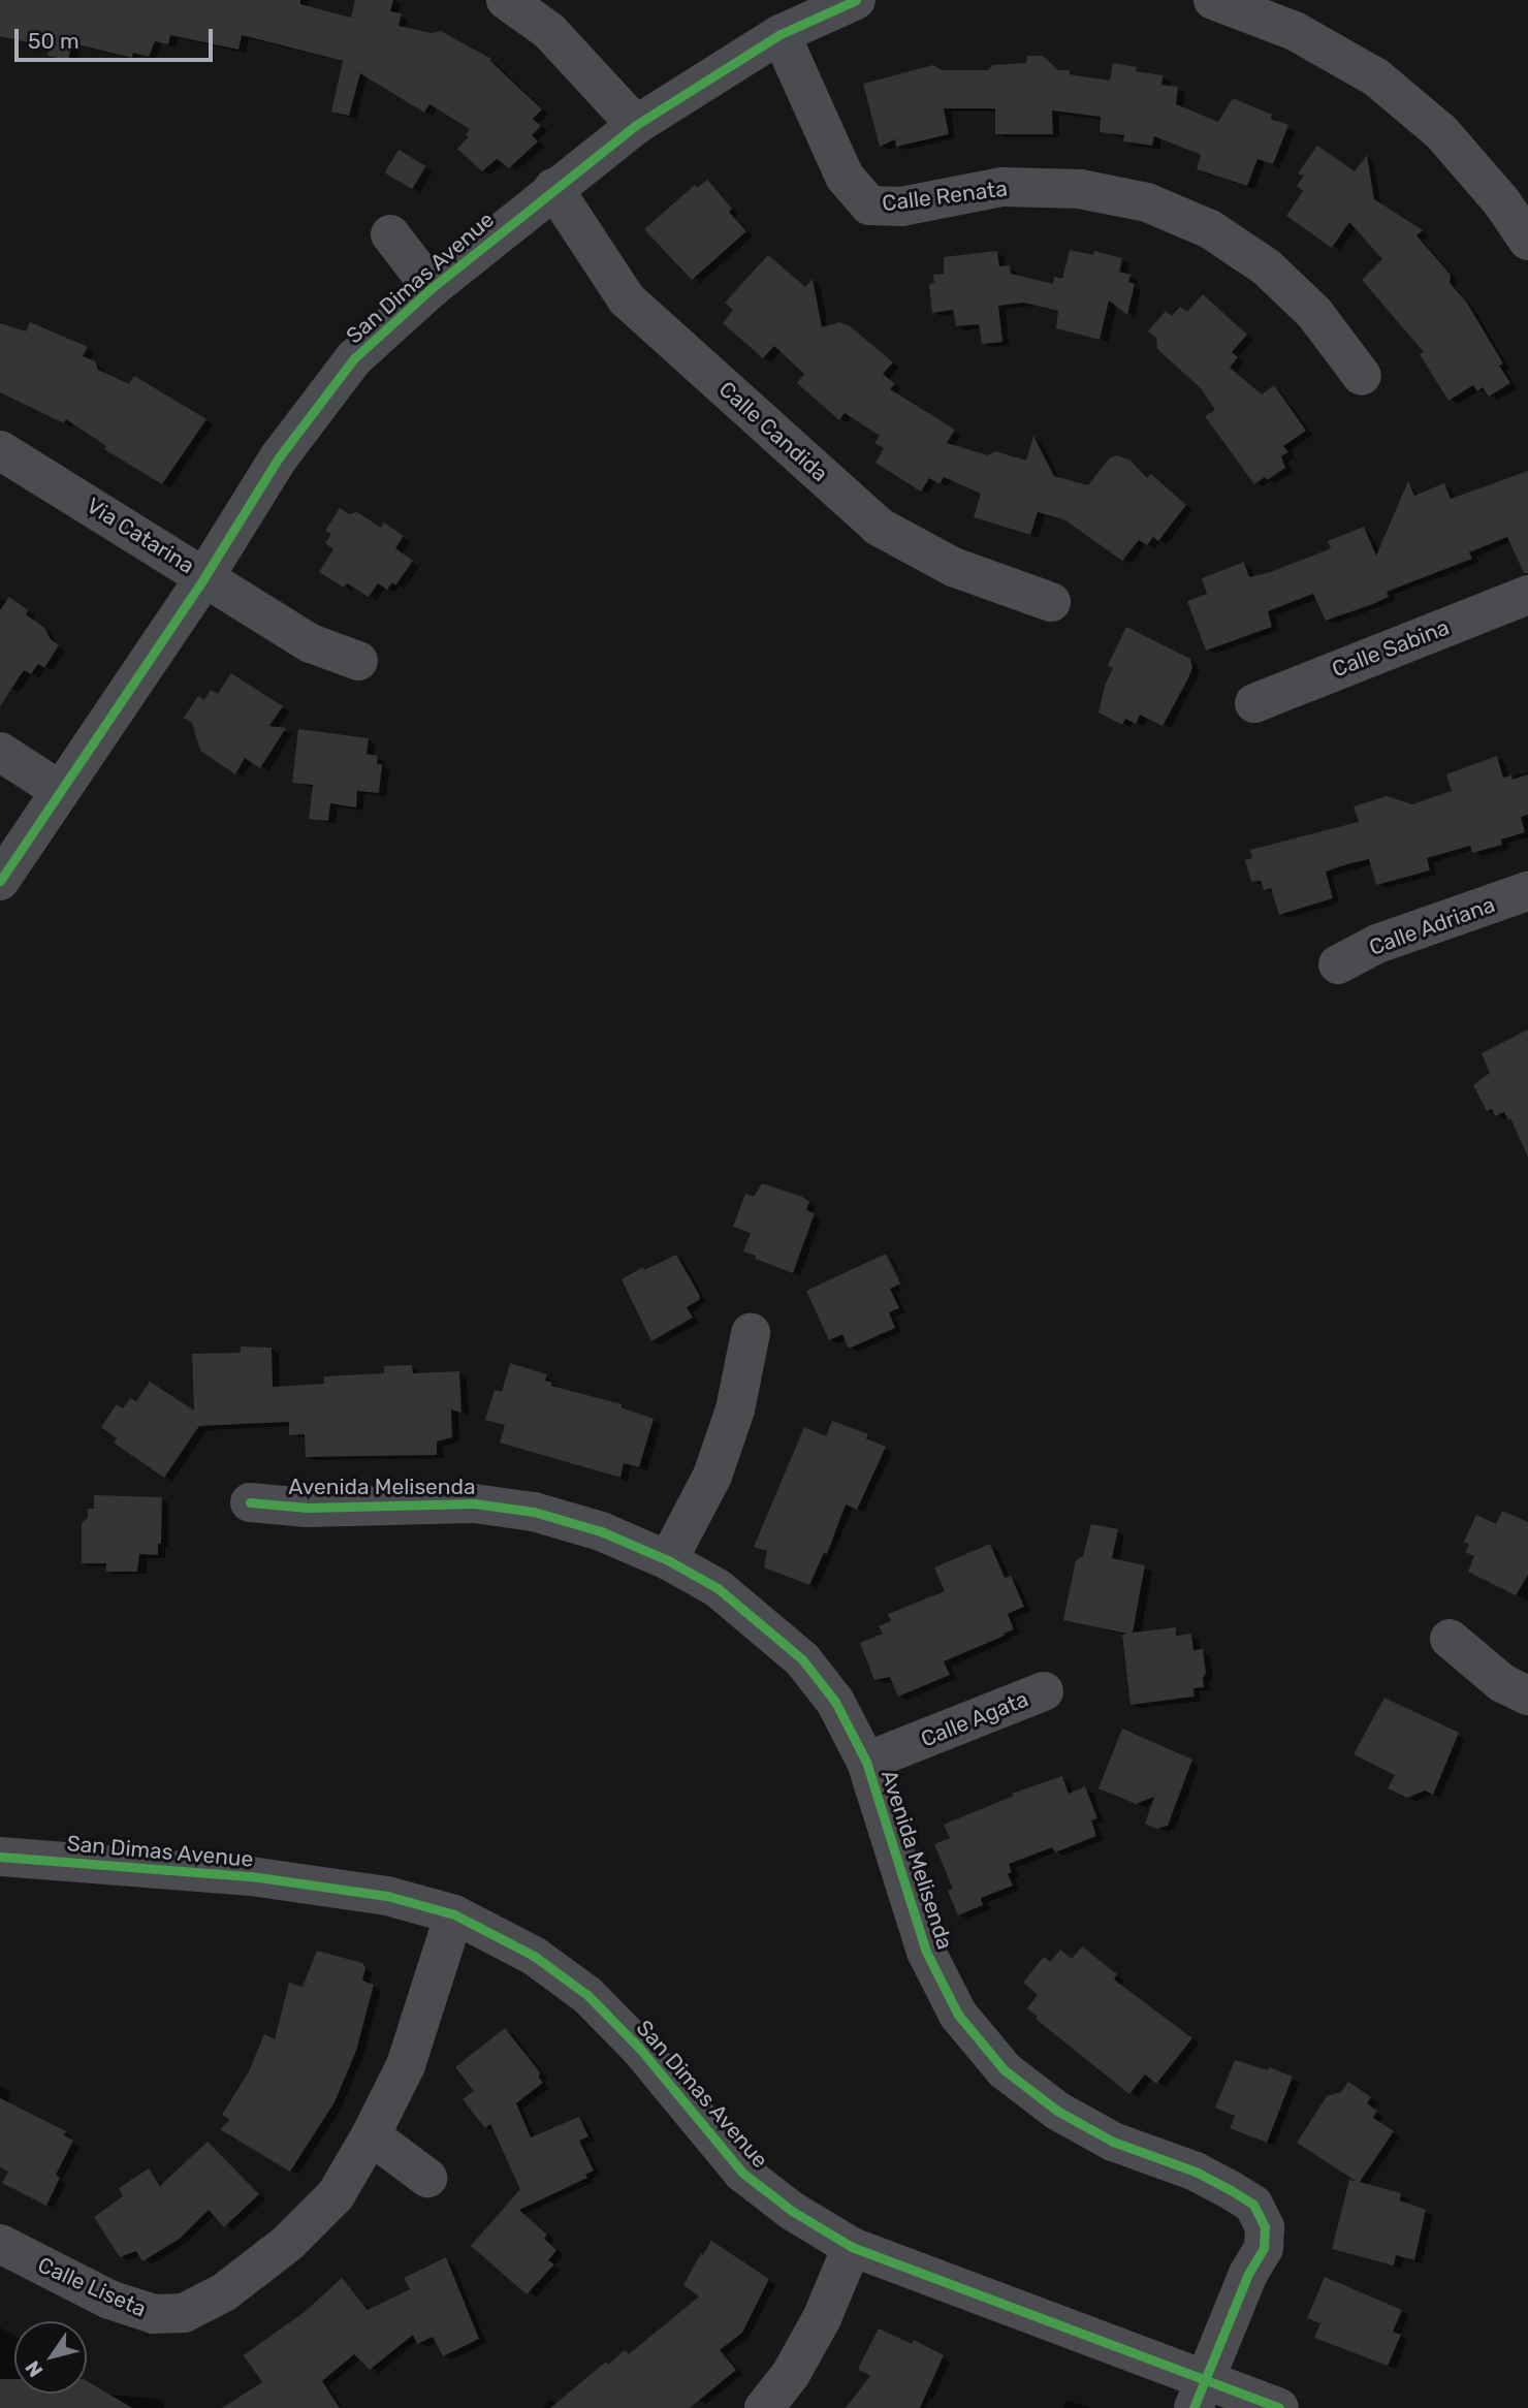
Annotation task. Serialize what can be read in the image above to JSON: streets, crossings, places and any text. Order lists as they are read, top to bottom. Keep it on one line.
{"streets":{"street":["Calle Renata","San Dimas Avenue","Calle Candida","Via Catarina","Calle Sabina","Calle Adriana","Avenida Melisenda","Calle Agata","Calle Liseta"]},"crossings":[["Calle Renata","San Dimas Avenue"],["San Dimas Avenue","Calle Candida"],["San Dimas Avenue","Via Catarina"],["San Dimas Avenue","Avenida Melisenda"],["San Dimas Avenue","Calle Liseta"],["Avenida Melisenda","Calle Agata"]],"scale_bar":"50 m","north":"bottom left"}
